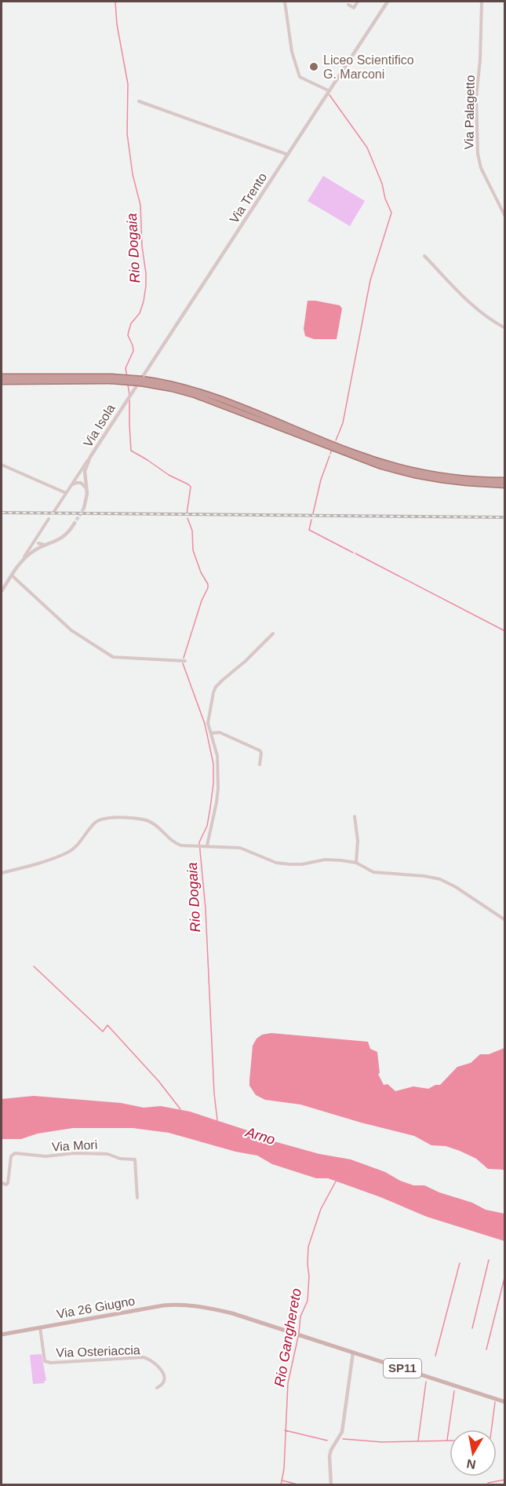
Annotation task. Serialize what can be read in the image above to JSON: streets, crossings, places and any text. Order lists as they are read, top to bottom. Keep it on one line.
{"streets":{"main road":["Via 26 Giugno","SP11"],"street":["Via Palagetto","Via Trento","Via Isola","Via Mori","Via Osteriaccia"]},"crossings":[["Via Trento","Via Isola"],["Via 26 Giugno","Via Osteriaccia"],["Via 26 Giugno","SP11"]],"water":["Rio Dogaia","Arno","Rio Ganghereto"],"places":["Liceo Scientifico G. Marconi"],"north":"bottom"}
